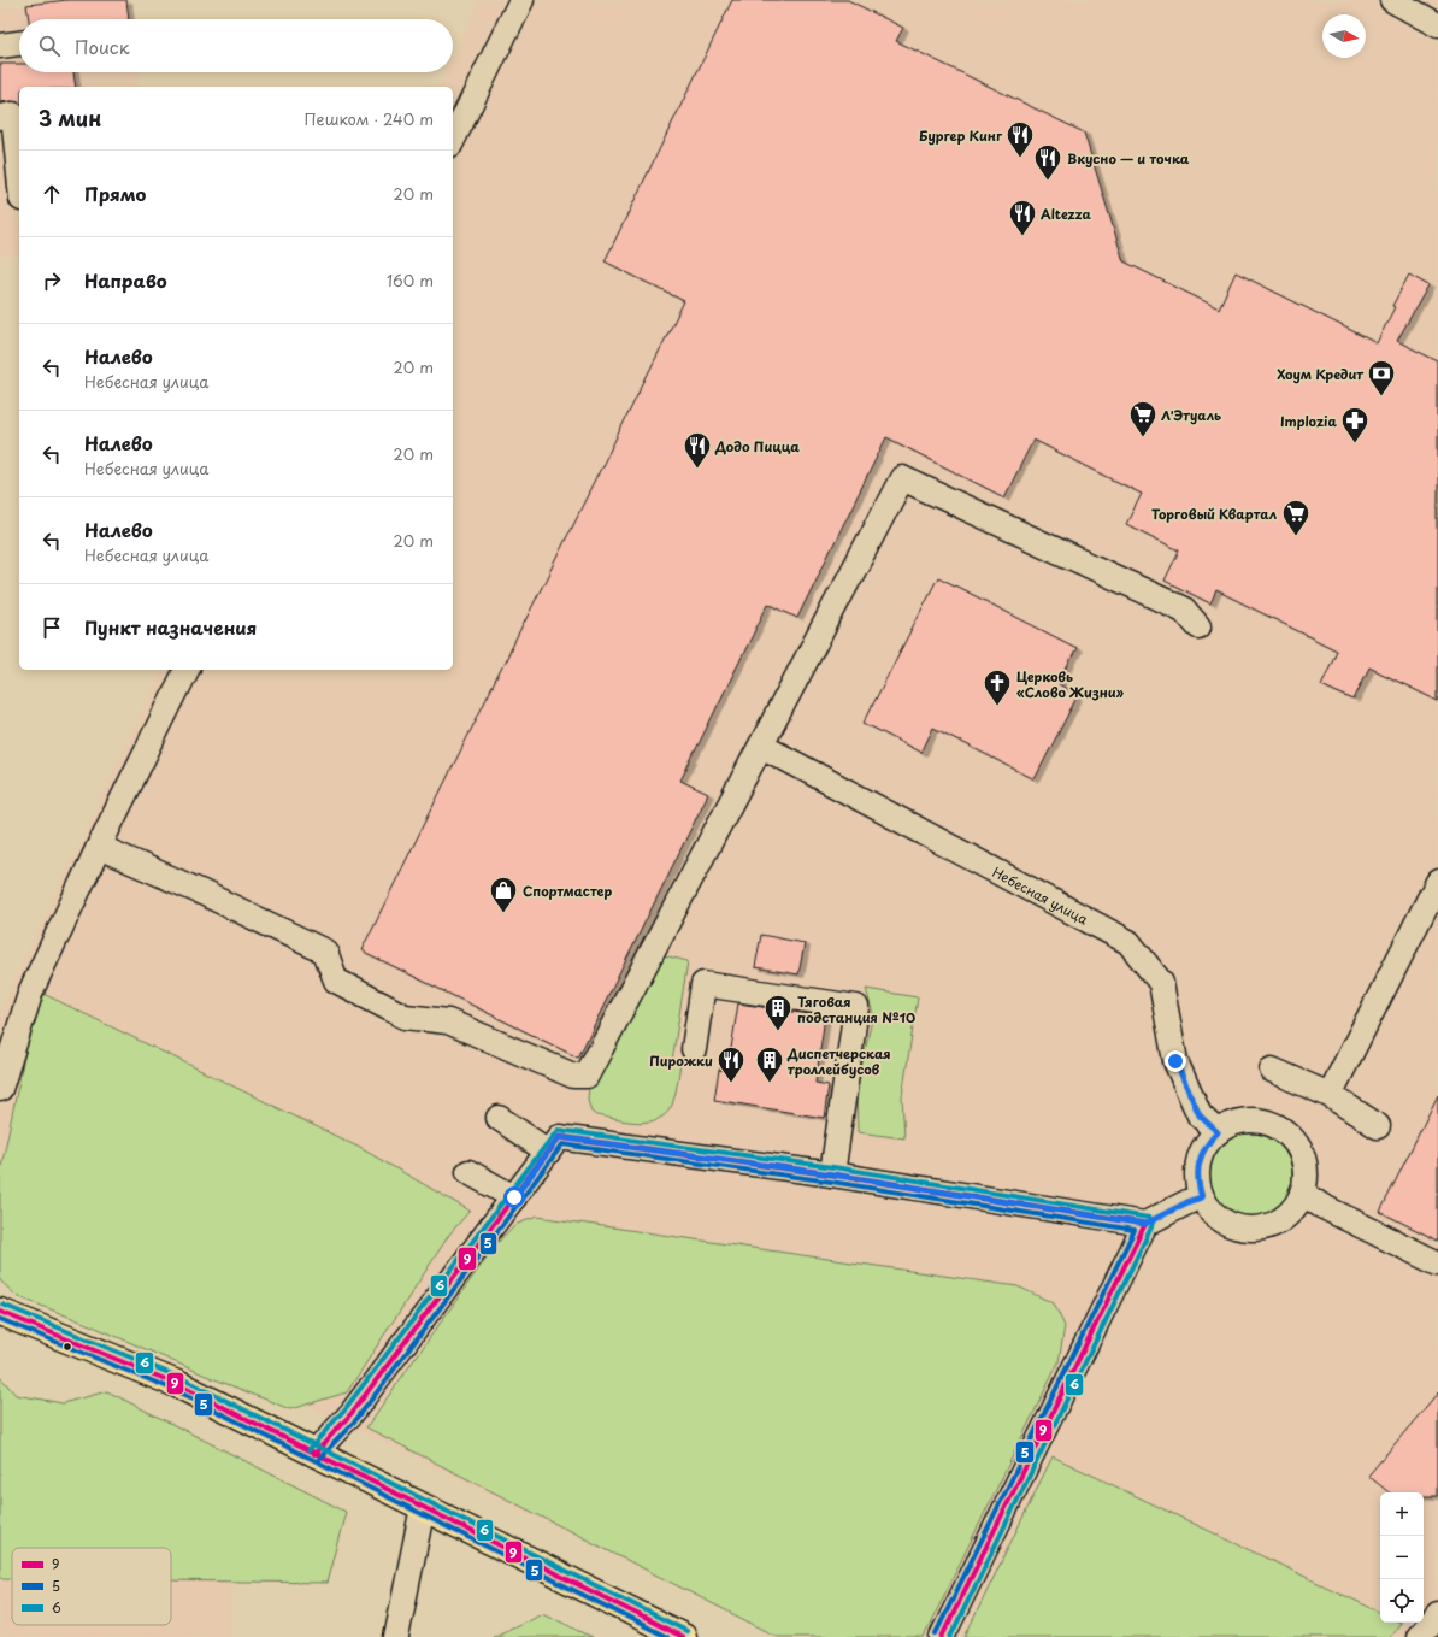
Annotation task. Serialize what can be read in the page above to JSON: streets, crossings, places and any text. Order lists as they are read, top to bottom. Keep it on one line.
{"streets":{"street":["Небесная улица"]},"places":{"restaurant":["Бургер Кинг","Вкусно — и точка","Altezza","Додо Пицца","Пирожки"],"bank":["Хоум Кредит"],"supermarket":["Л'Этуаль","Торговый Квартал"],"pharmacy":["Implozia"],"church":["Церковь «Слово Жизни»"],"shop":["Спортмастер"],"building":["Тяговая подстанция №10","Диспетчерская троллейбусов"]},"lines":["transit line 6","transit line 9","transit line 5"],"legend":["9","5","6"],"north":"right","page":{"search":"Поиск","heading":["3 мин","Пешком · 240 m"],"list":[["Прямо","20 m"],["Направо","160 m"],["Налево","Небесная улица","20 m"],["Налево","Небесная улица","20 m"],["Налево","Небесная улица","20 m"],"Пункт назначения"],"map_buttons":["+","−"]}}
